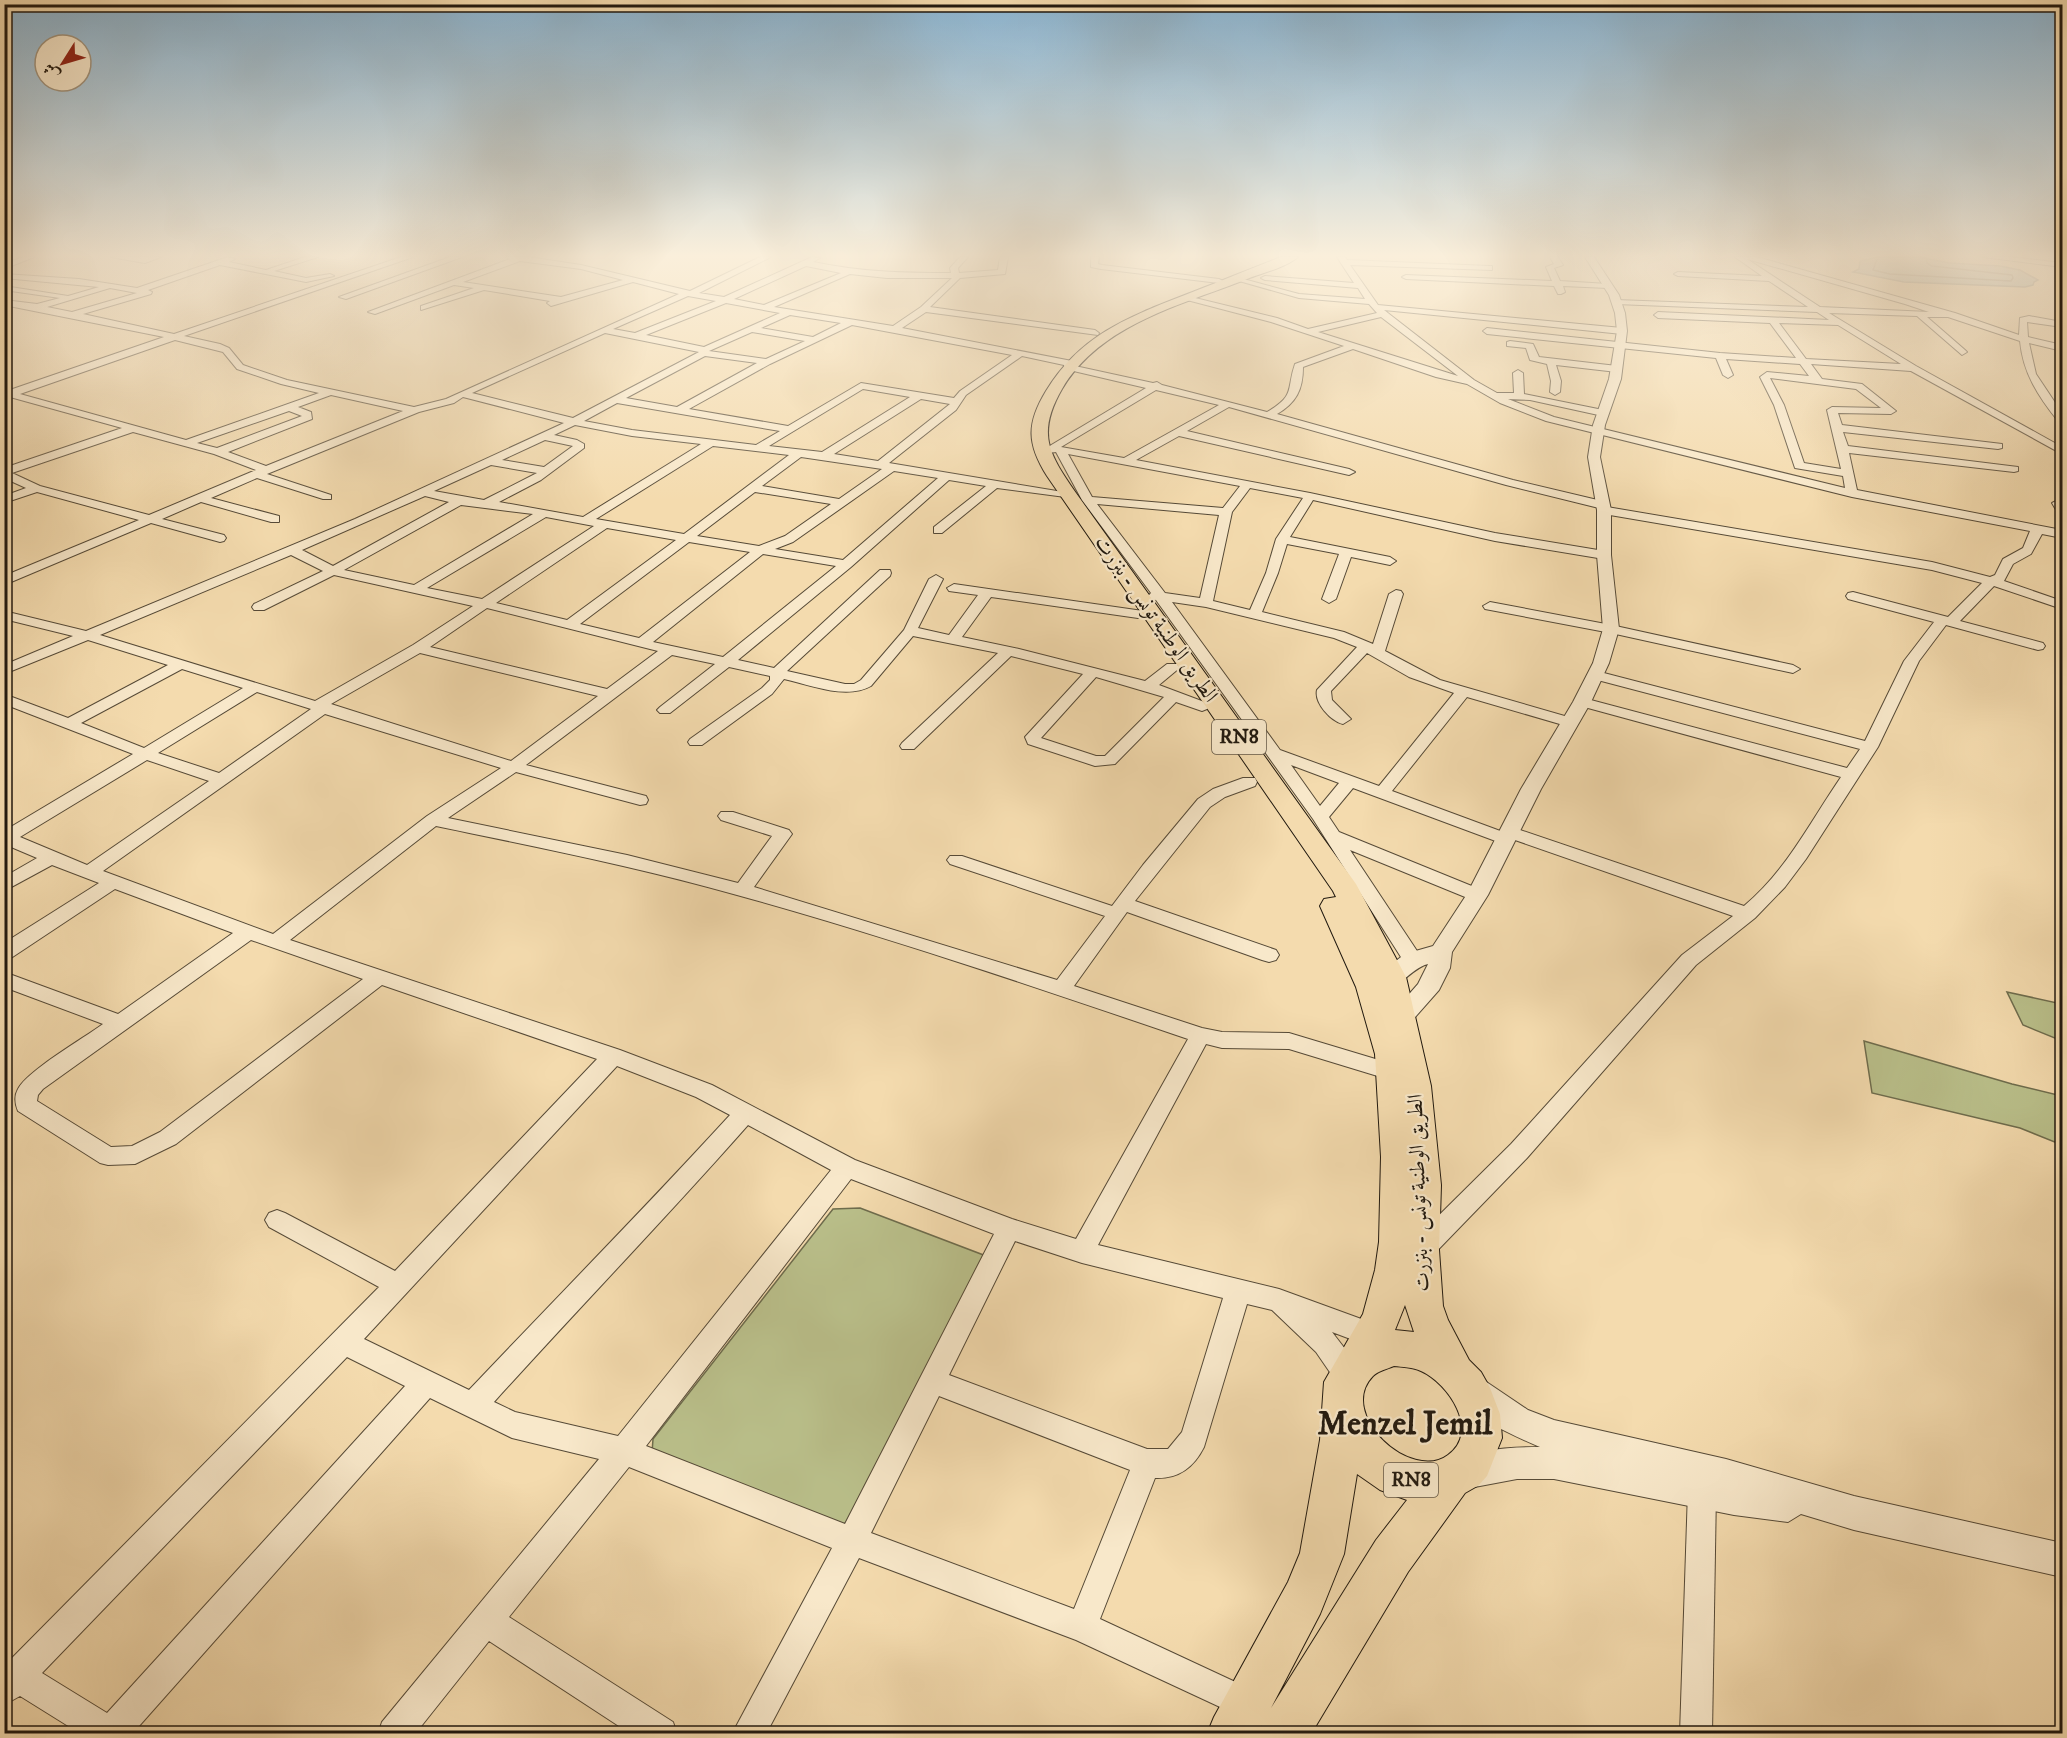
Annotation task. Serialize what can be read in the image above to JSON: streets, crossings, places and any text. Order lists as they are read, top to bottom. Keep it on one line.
{"streets":{"main road":["الطريق الوطنية تونس - بنزرت","RN8"]},"crossings":[["الطريق الوطنية تونس - بنزرت","RN8"]],"districts":["Menzel Jemil"],"north":"bottom left"}
